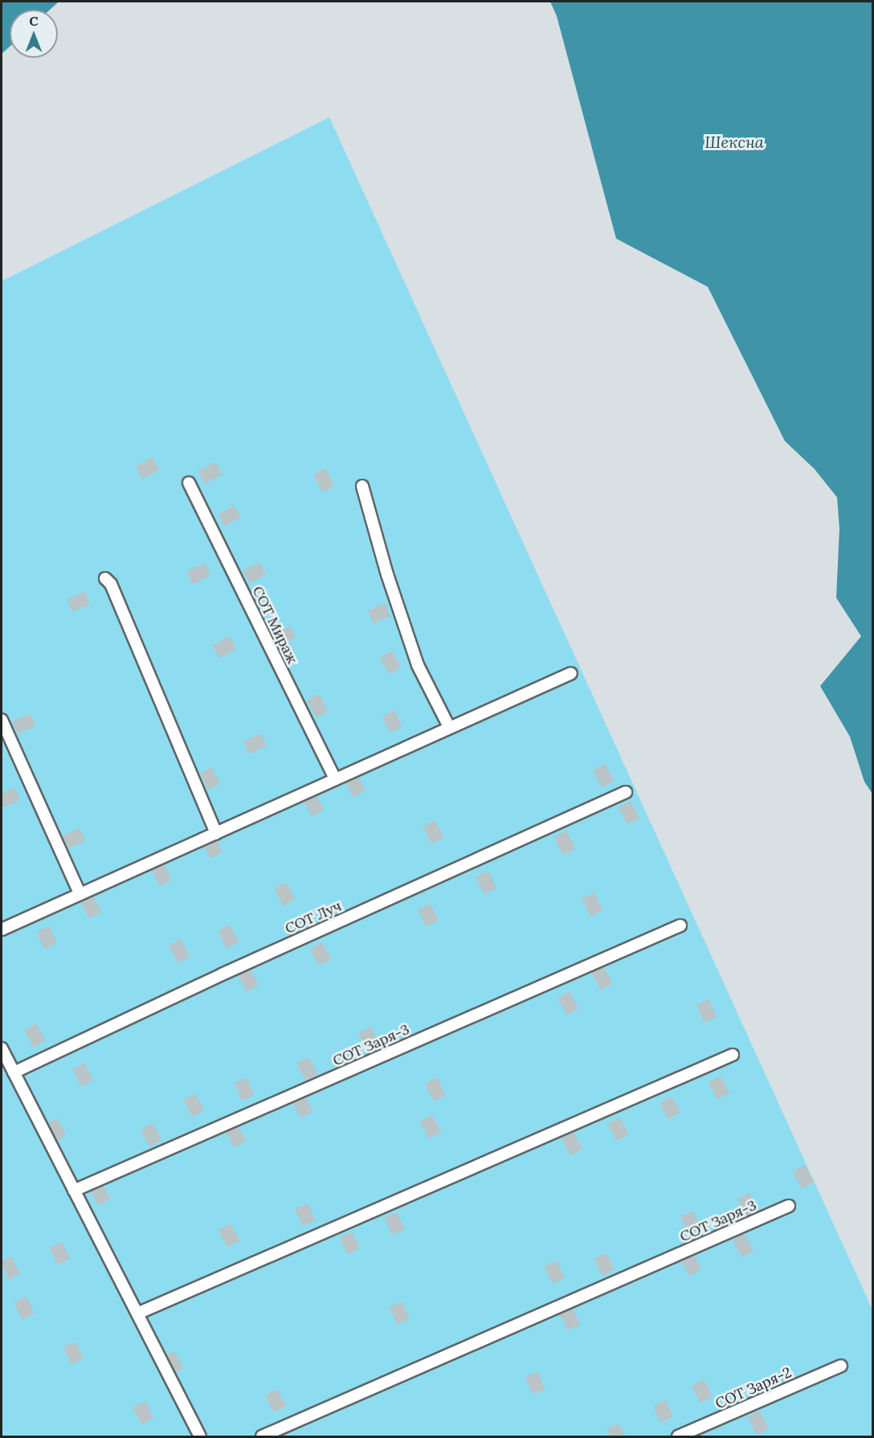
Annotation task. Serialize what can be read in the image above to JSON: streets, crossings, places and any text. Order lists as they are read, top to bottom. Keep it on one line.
{"streets":{"street":["СОТ Мираж","СОТ Луч","СОТ Заря-3","СОТ Заря-2"]},"water":["Шексна"],"north":"top"}
